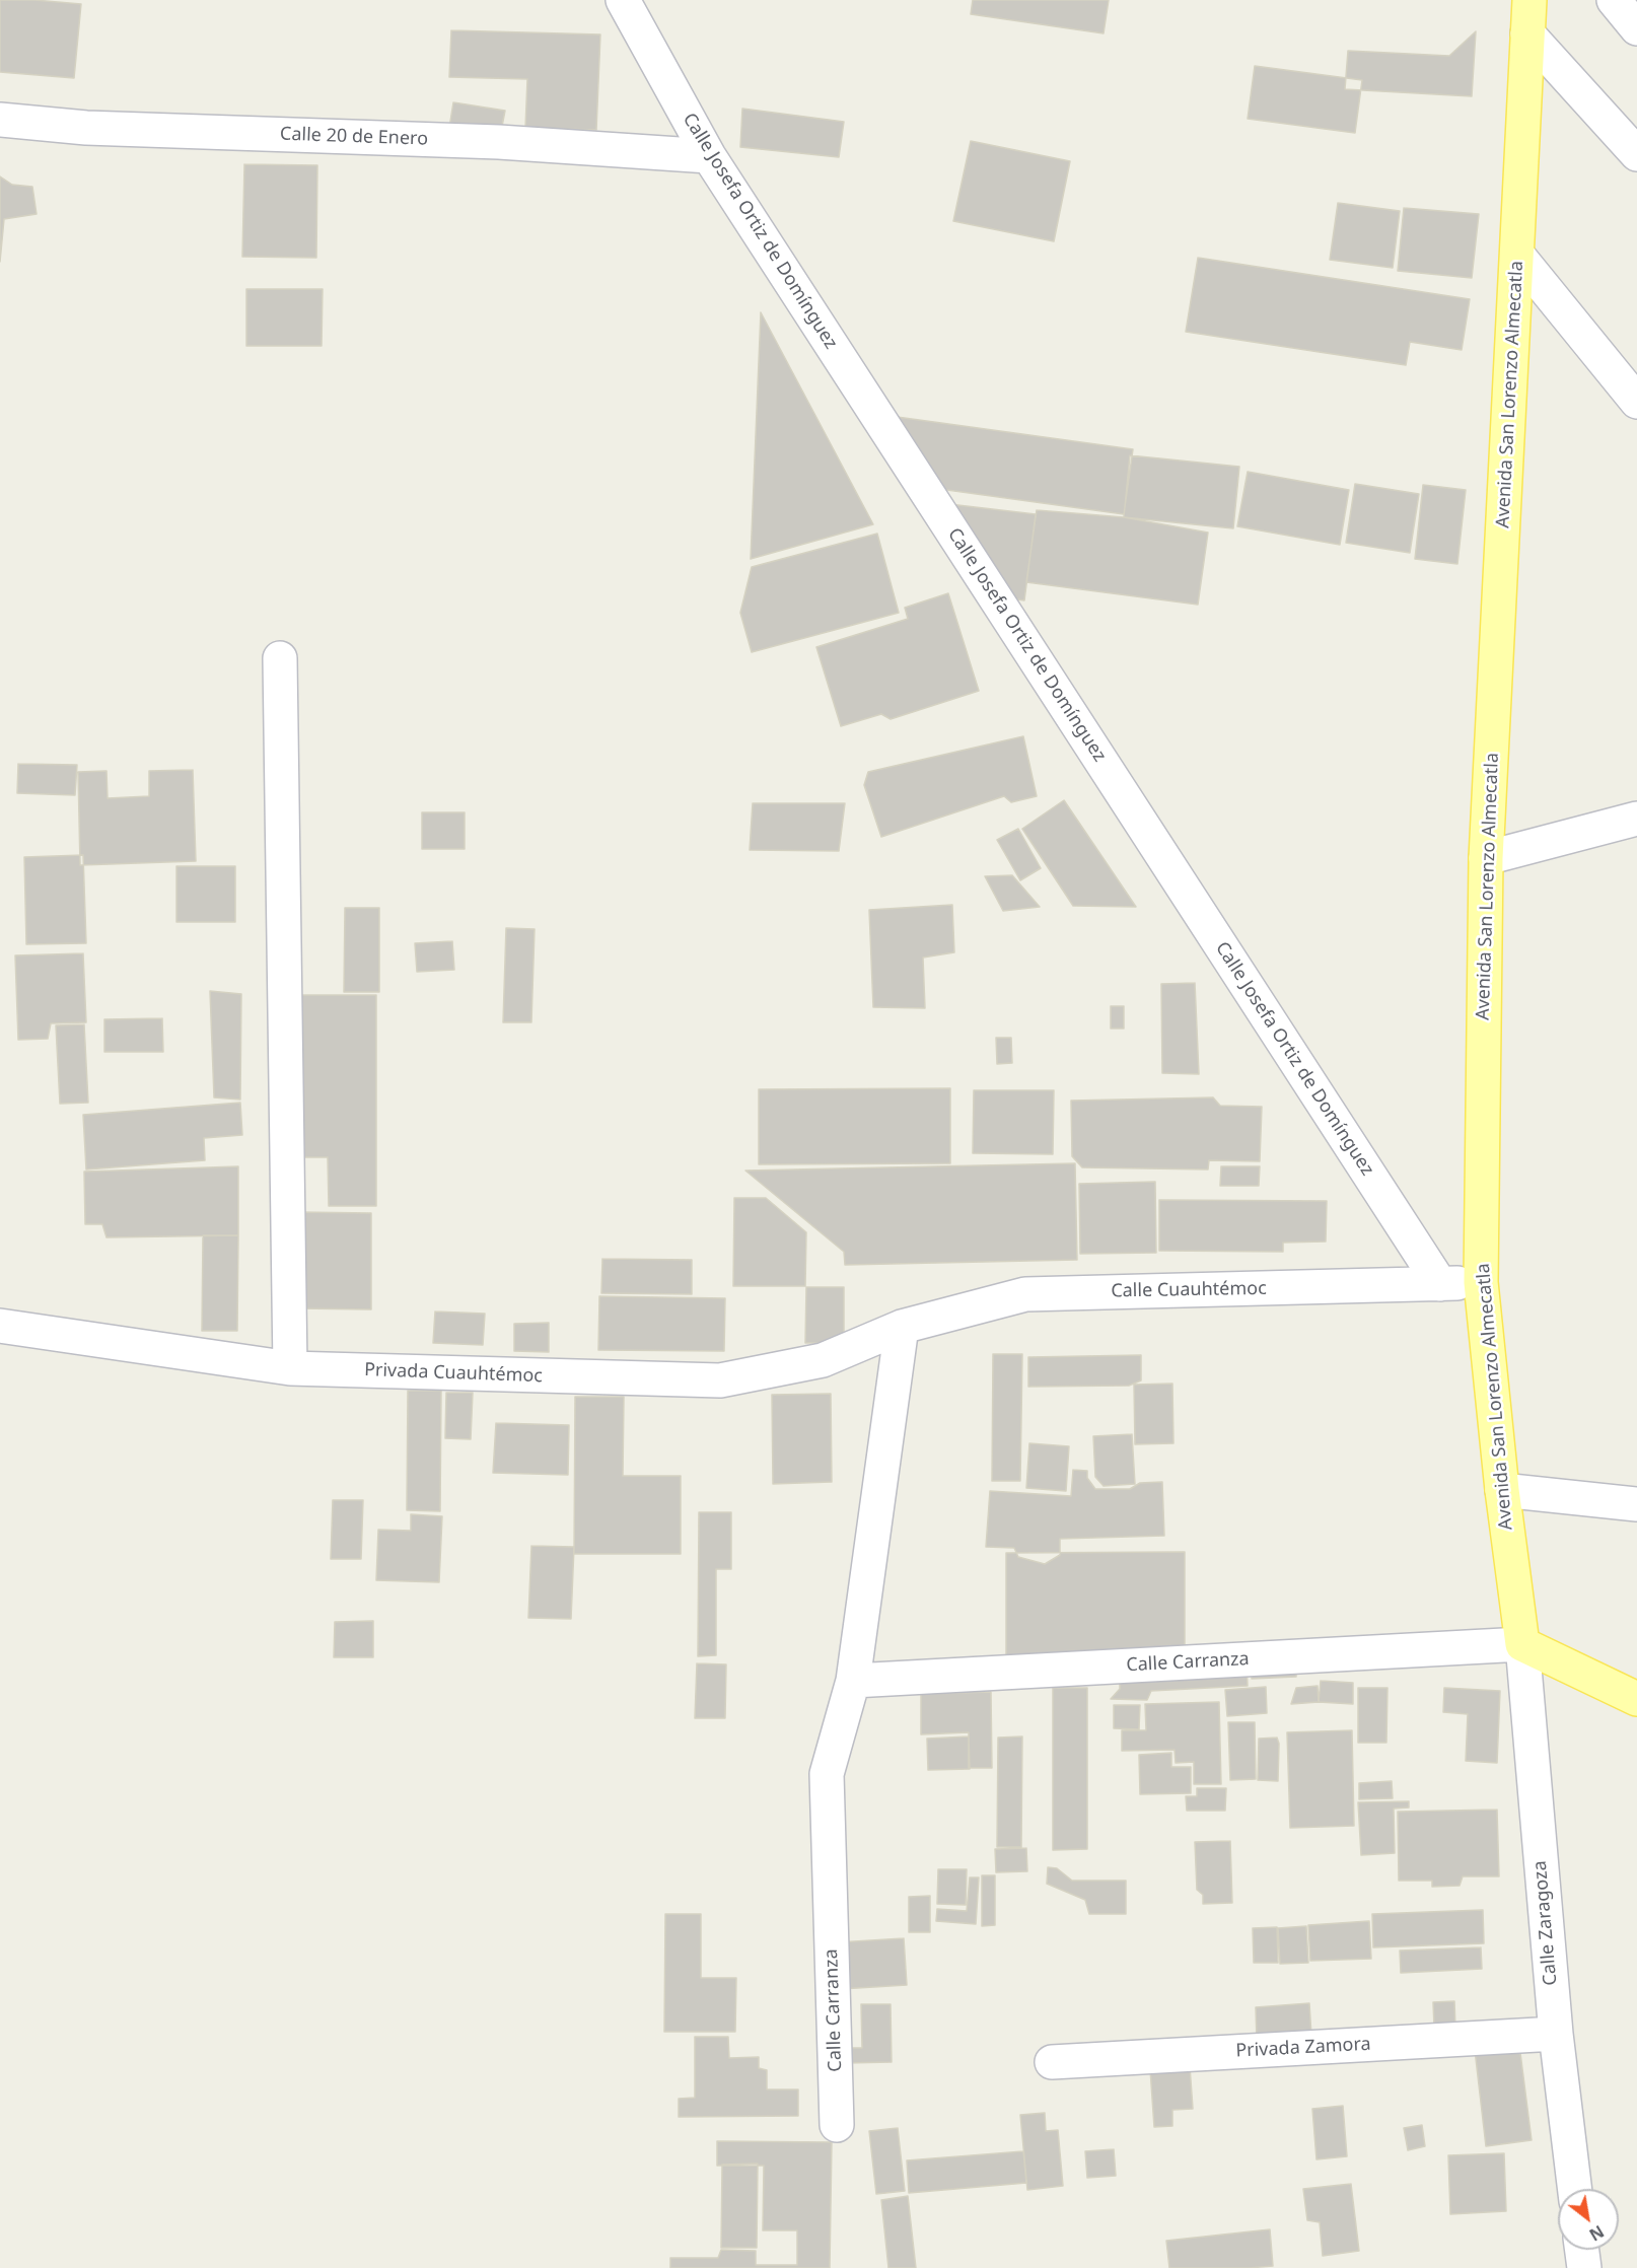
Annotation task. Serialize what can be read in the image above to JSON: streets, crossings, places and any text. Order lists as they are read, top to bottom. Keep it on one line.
{"streets":{"main road":["Avenida San Lorenzo Almecatla"],"street":["Calle 20 de Enero","Calle Josefa Ortiz de Domínguez","Calle Cuauhtémoc","Privada Cuauhtémoc","Calle Carranza","Calle Zaragoza","Privada Zamora"]},"crossings":[["Calle 20 de Enero","Calle Josefa Ortiz de Domínguez"],["Calle Josefa Ortiz de Domínguez","Calle Cuauhtémoc"],["Avenida San Lorenzo Almecatla","Calle Cuauhtémoc"],["Avenida San Lorenzo Almecatla","Calle Carranza"],["Avenida San Lorenzo Almecatla","Calle Zaragoza"],["Calle Cuauhtémoc","Privada Cuauhtémoc"],["Calle Cuauhtémoc","Calle Carranza"],["Privada Cuauhtémoc","Calle Carranza"],["Calle Carranza","Calle Zaragoza"],["Calle Zaragoza","Privada Zamora"]],"north":"bottom right"}
